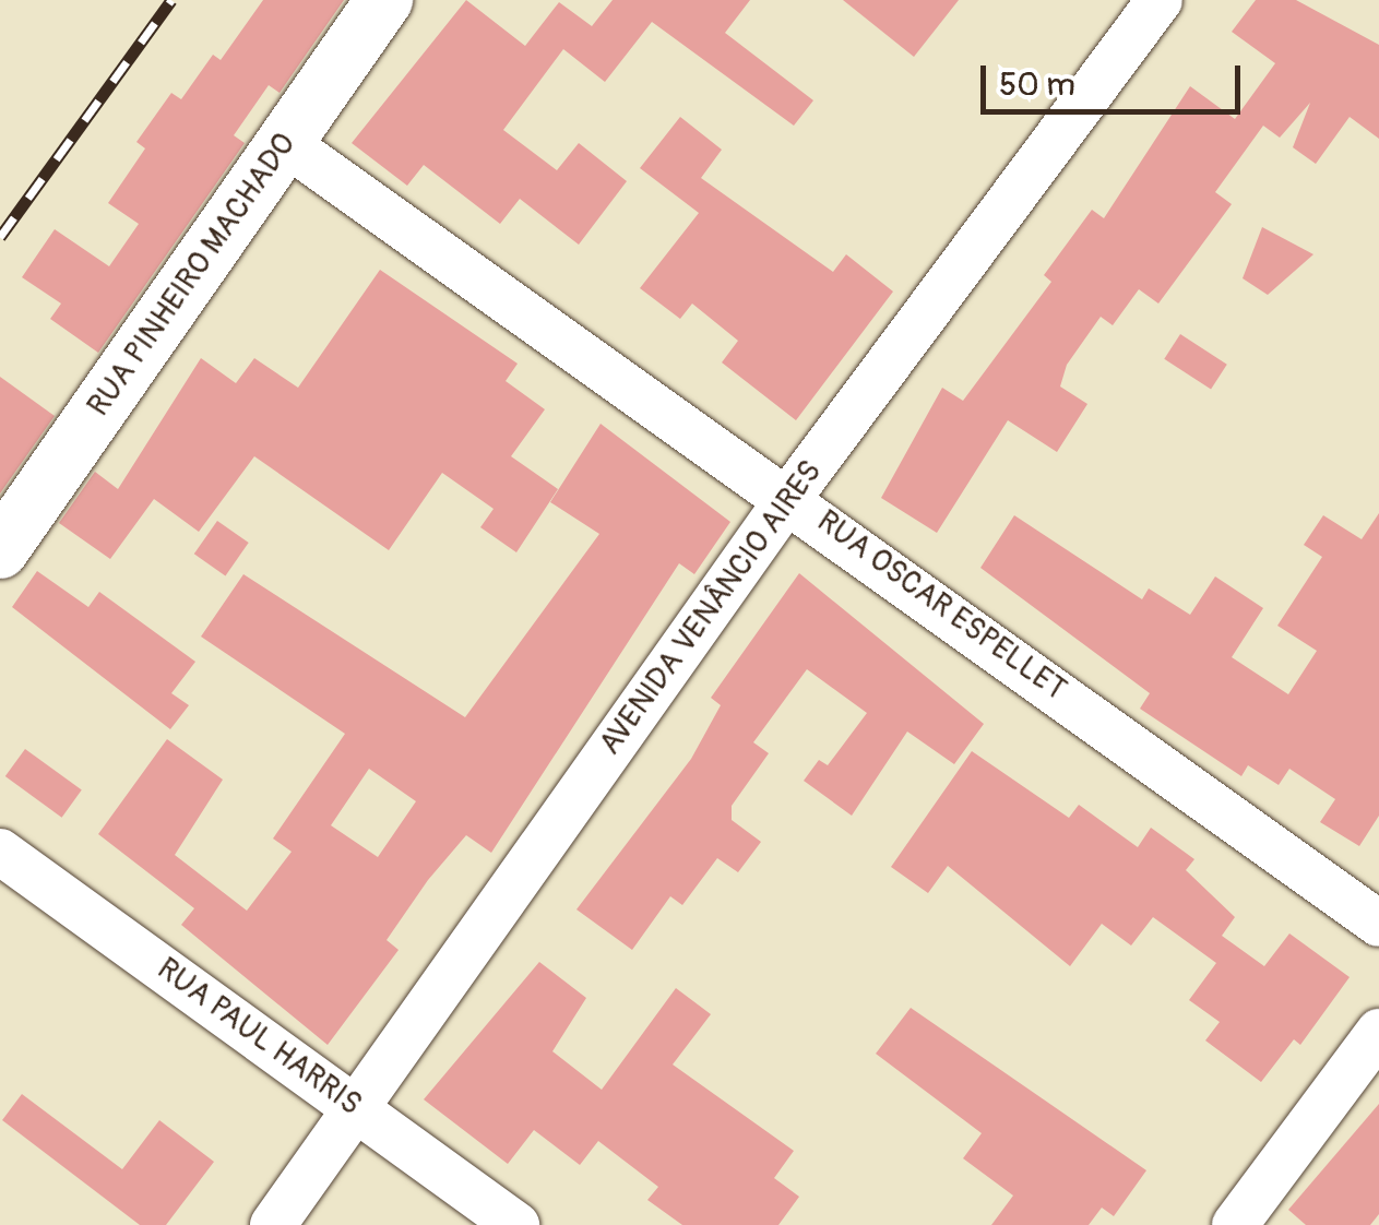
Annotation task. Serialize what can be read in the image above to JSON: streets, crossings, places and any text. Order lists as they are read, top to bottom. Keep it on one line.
{"streets":{"main road":["RUA PINHEIRO MACHADO"],"street":["RUA OSCAR ESPELLET","AVENIDA VENÂNCIO AIRES","RUA PAUL HARRIS"]},"crossings":[["RUA PINHEIRO MACHADO","RUA OSCAR ESPELLET"],["RUA OSCAR ESPELLET","AVENIDA VENÂNCIO AIRES"],["AVENIDA VENÂNCIO AIRES","RUA PAUL HARRIS"]],"scale_bar":"50 m"}
